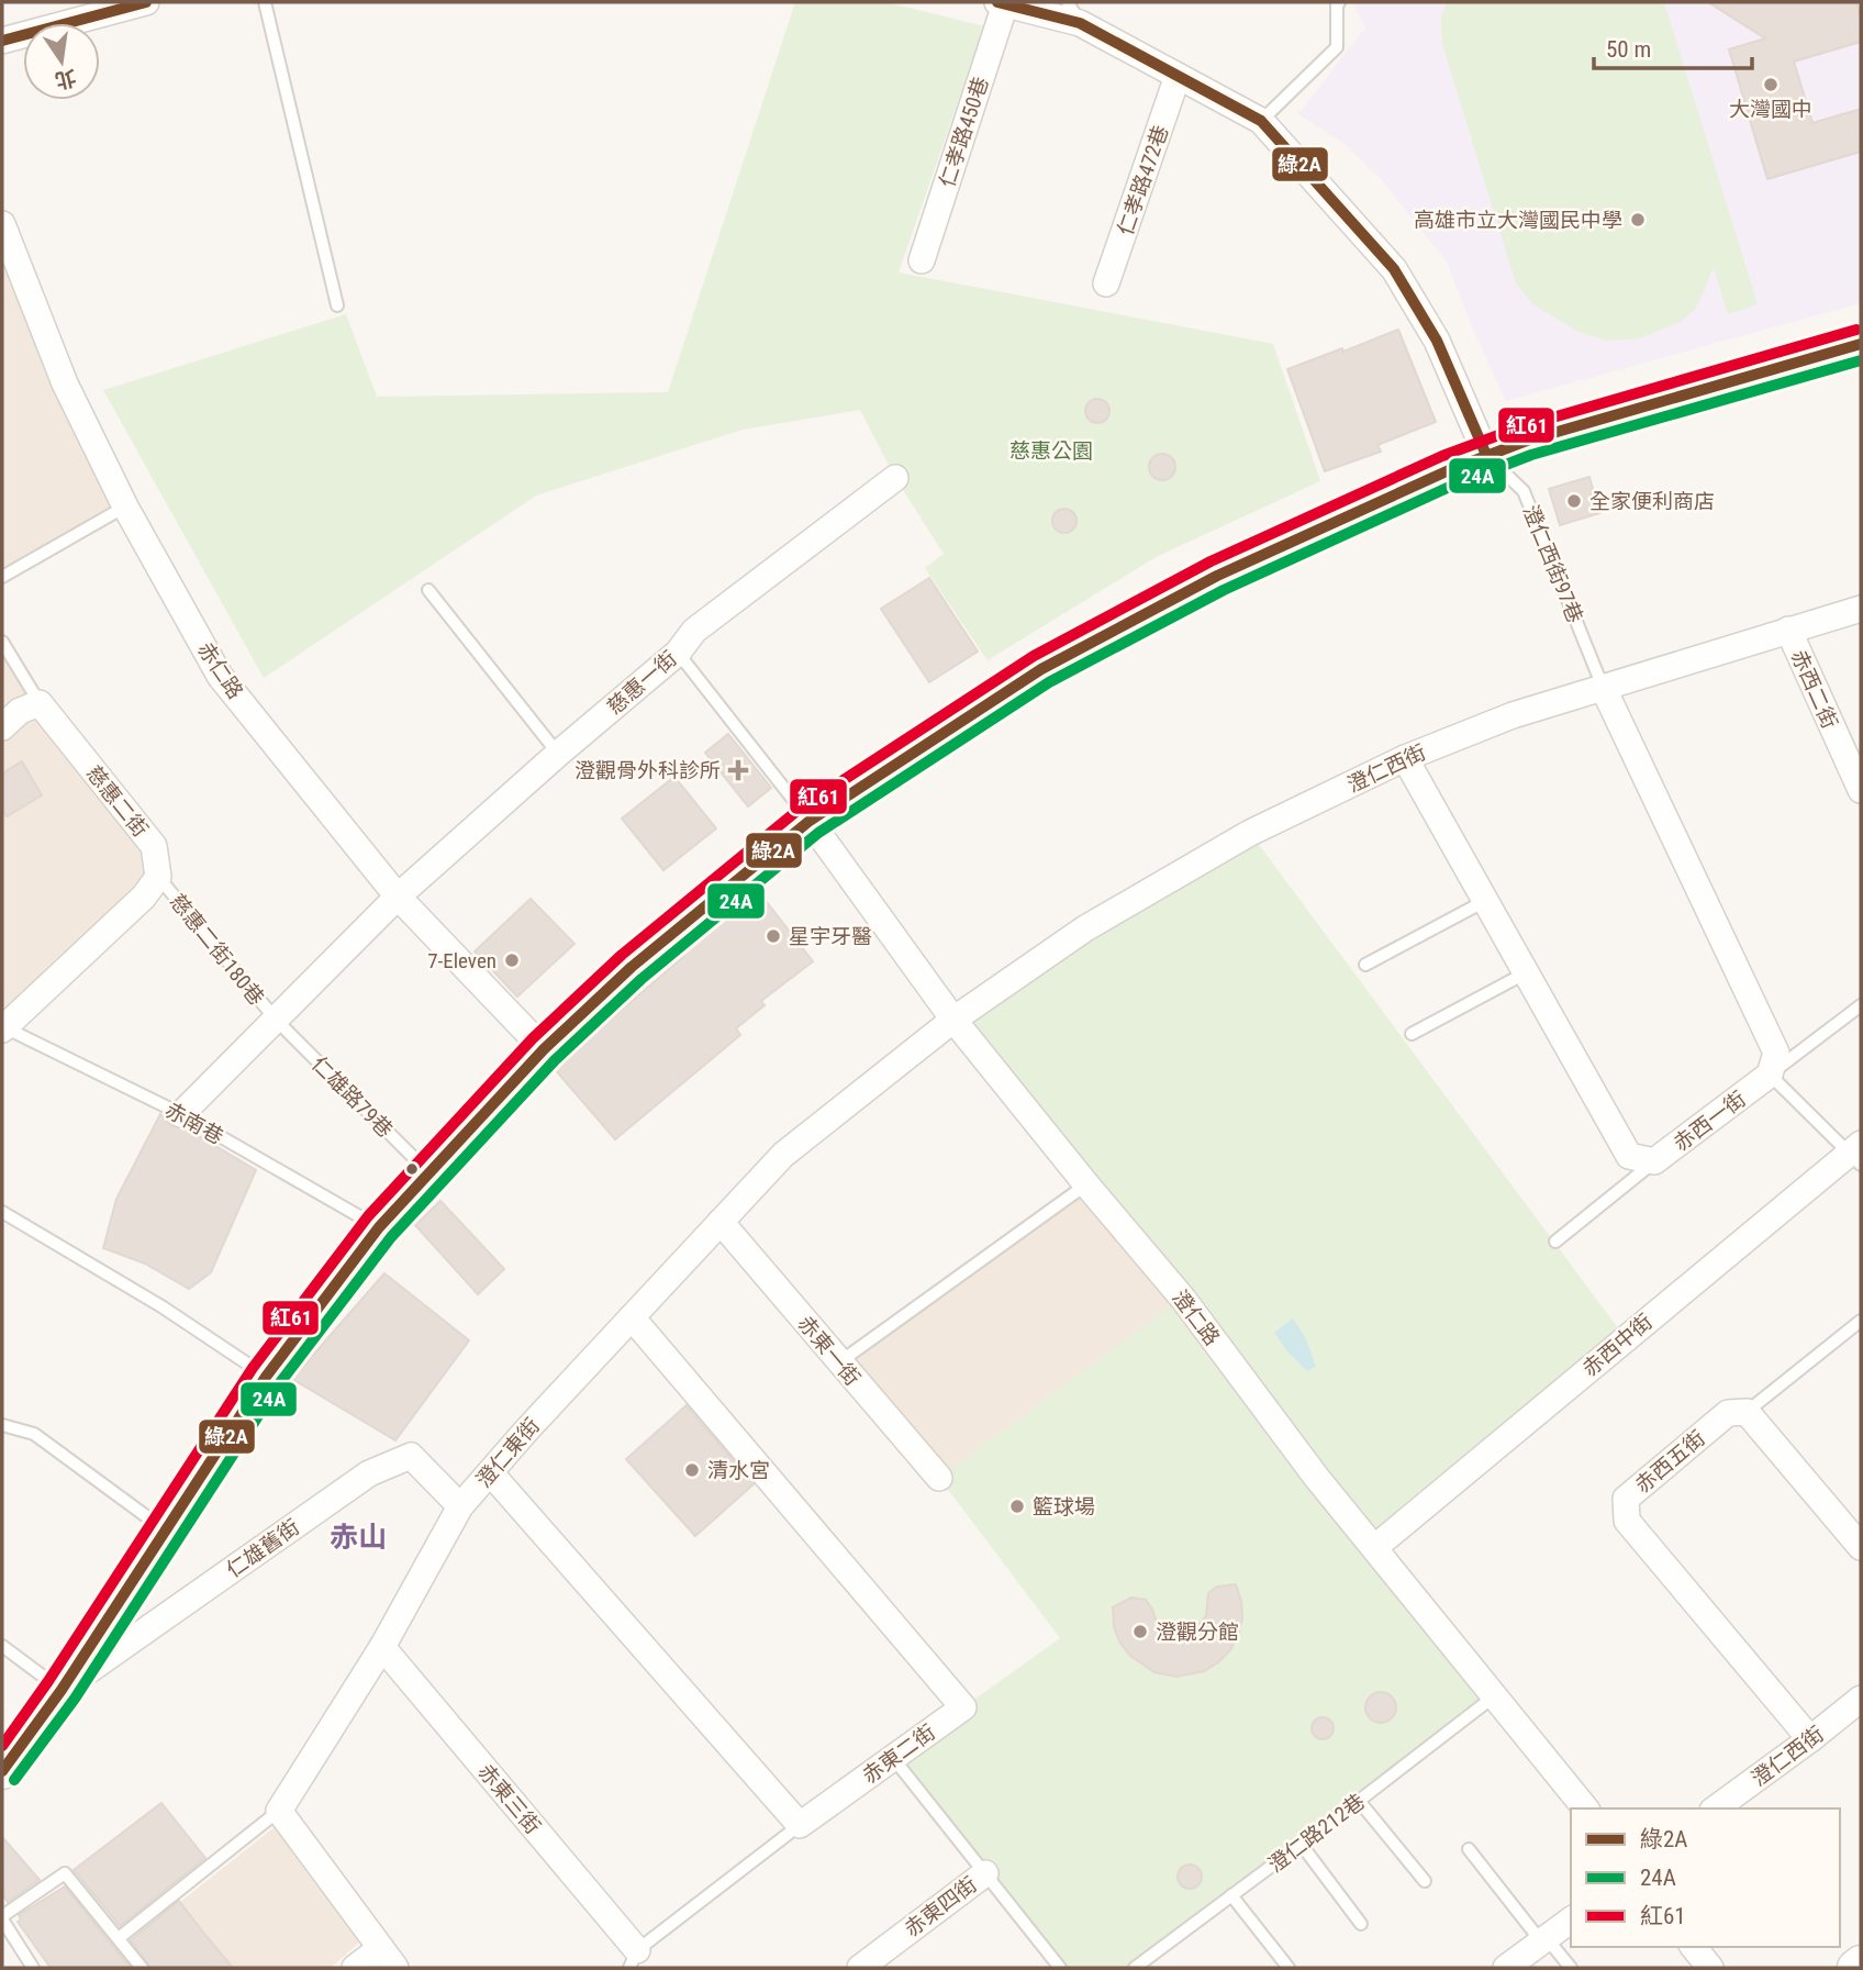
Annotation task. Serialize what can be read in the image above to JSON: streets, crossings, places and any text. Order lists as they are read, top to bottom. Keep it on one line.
{"streets":{"street":["仁孝路450巷","仁孝路472巷","赤仁路","慈惠一街","赤西二街","澄仁西街","慈惠二街","赤西一街","澄仁路","赤西中街","赤東一街","澄仁東街","赤西五街","仁雄舊街","赤東二街","赤東三街","赤東四街"],"lane":["澄仁西街97巷","慈惠二街180巷","仁雄路79巷","赤南巷","澄仁路212巷"]},"crossings":[["澄仁西街97巷","澄仁西街"],["赤仁路","慈惠一街"],["赤西二街","澄仁西街"],["澄仁西街","赤西一街"],["澄仁西街","澄仁路"],["澄仁西街","澄仁東街"],["澄仁西街","赤西五街"],["慈惠二街","慈惠二街180巷"],["慈惠二街180巷","仁雄路79巷"],["澄仁路","赤西中街"],["澄仁路","澄仁東街"],["澄仁路","澄仁路212巷"],["赤東一街","澄仁東街"],["澄仁東街","仁雄舊街"],["澄仁東街","赤東二街"],["澄仁東街","赤東三街"]],"districts":["赤山"],"parks":["慈惠公園"],"places":{"other":["大灣國中","高雄市立大灣國民中學","全家便利商店","星宇牙醫","7-Eleven","清水宮","籃球場","澄觀分館"],"health":["澄觀骨外科診所"]},"lines":["transit line 綠2A","transit line 紅61","transit line 24A"],"legend":["綠2A","24A","紅61"],"scale_bar":"50 m","north":"bottom"}
